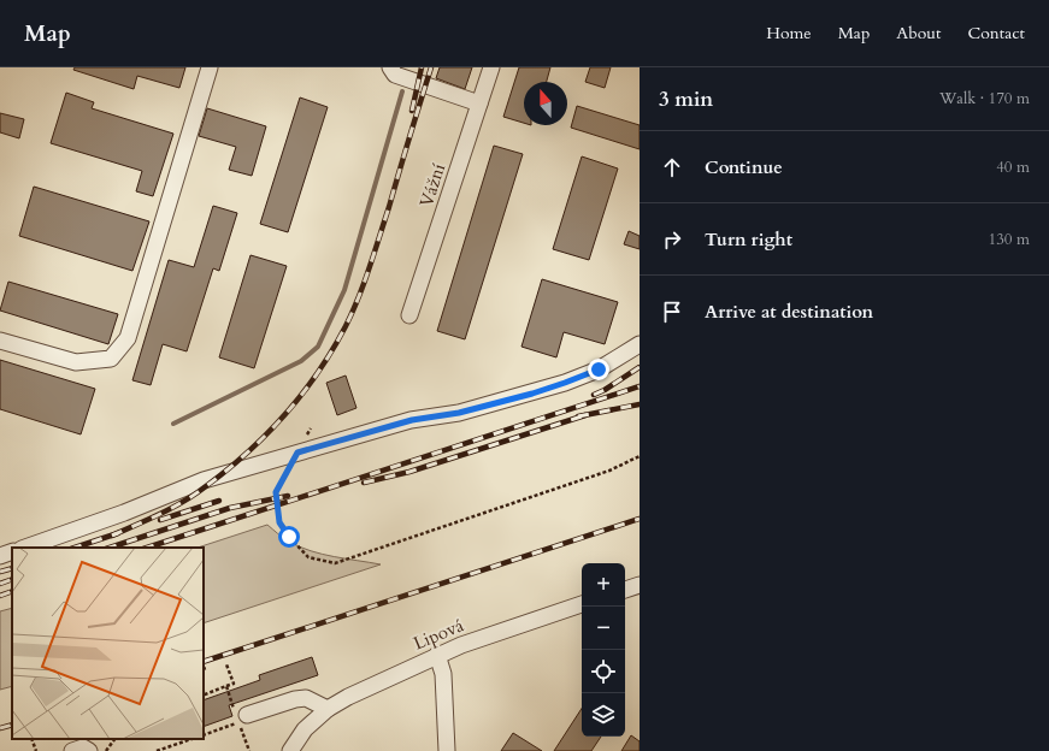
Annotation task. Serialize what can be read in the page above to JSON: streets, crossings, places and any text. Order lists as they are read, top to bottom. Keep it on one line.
{"streets":{"street":["Vážní","Lipová"]},"north":"top","page":{"header":"Map","nav":["Home","Map","About","Contact"],"heading":["3 min","Walk · 170 m"],"list":[["Continue","40 m"],["Turn right","130 m"],"Arrive at destination"],"map_buttons":["+","−"]}}
